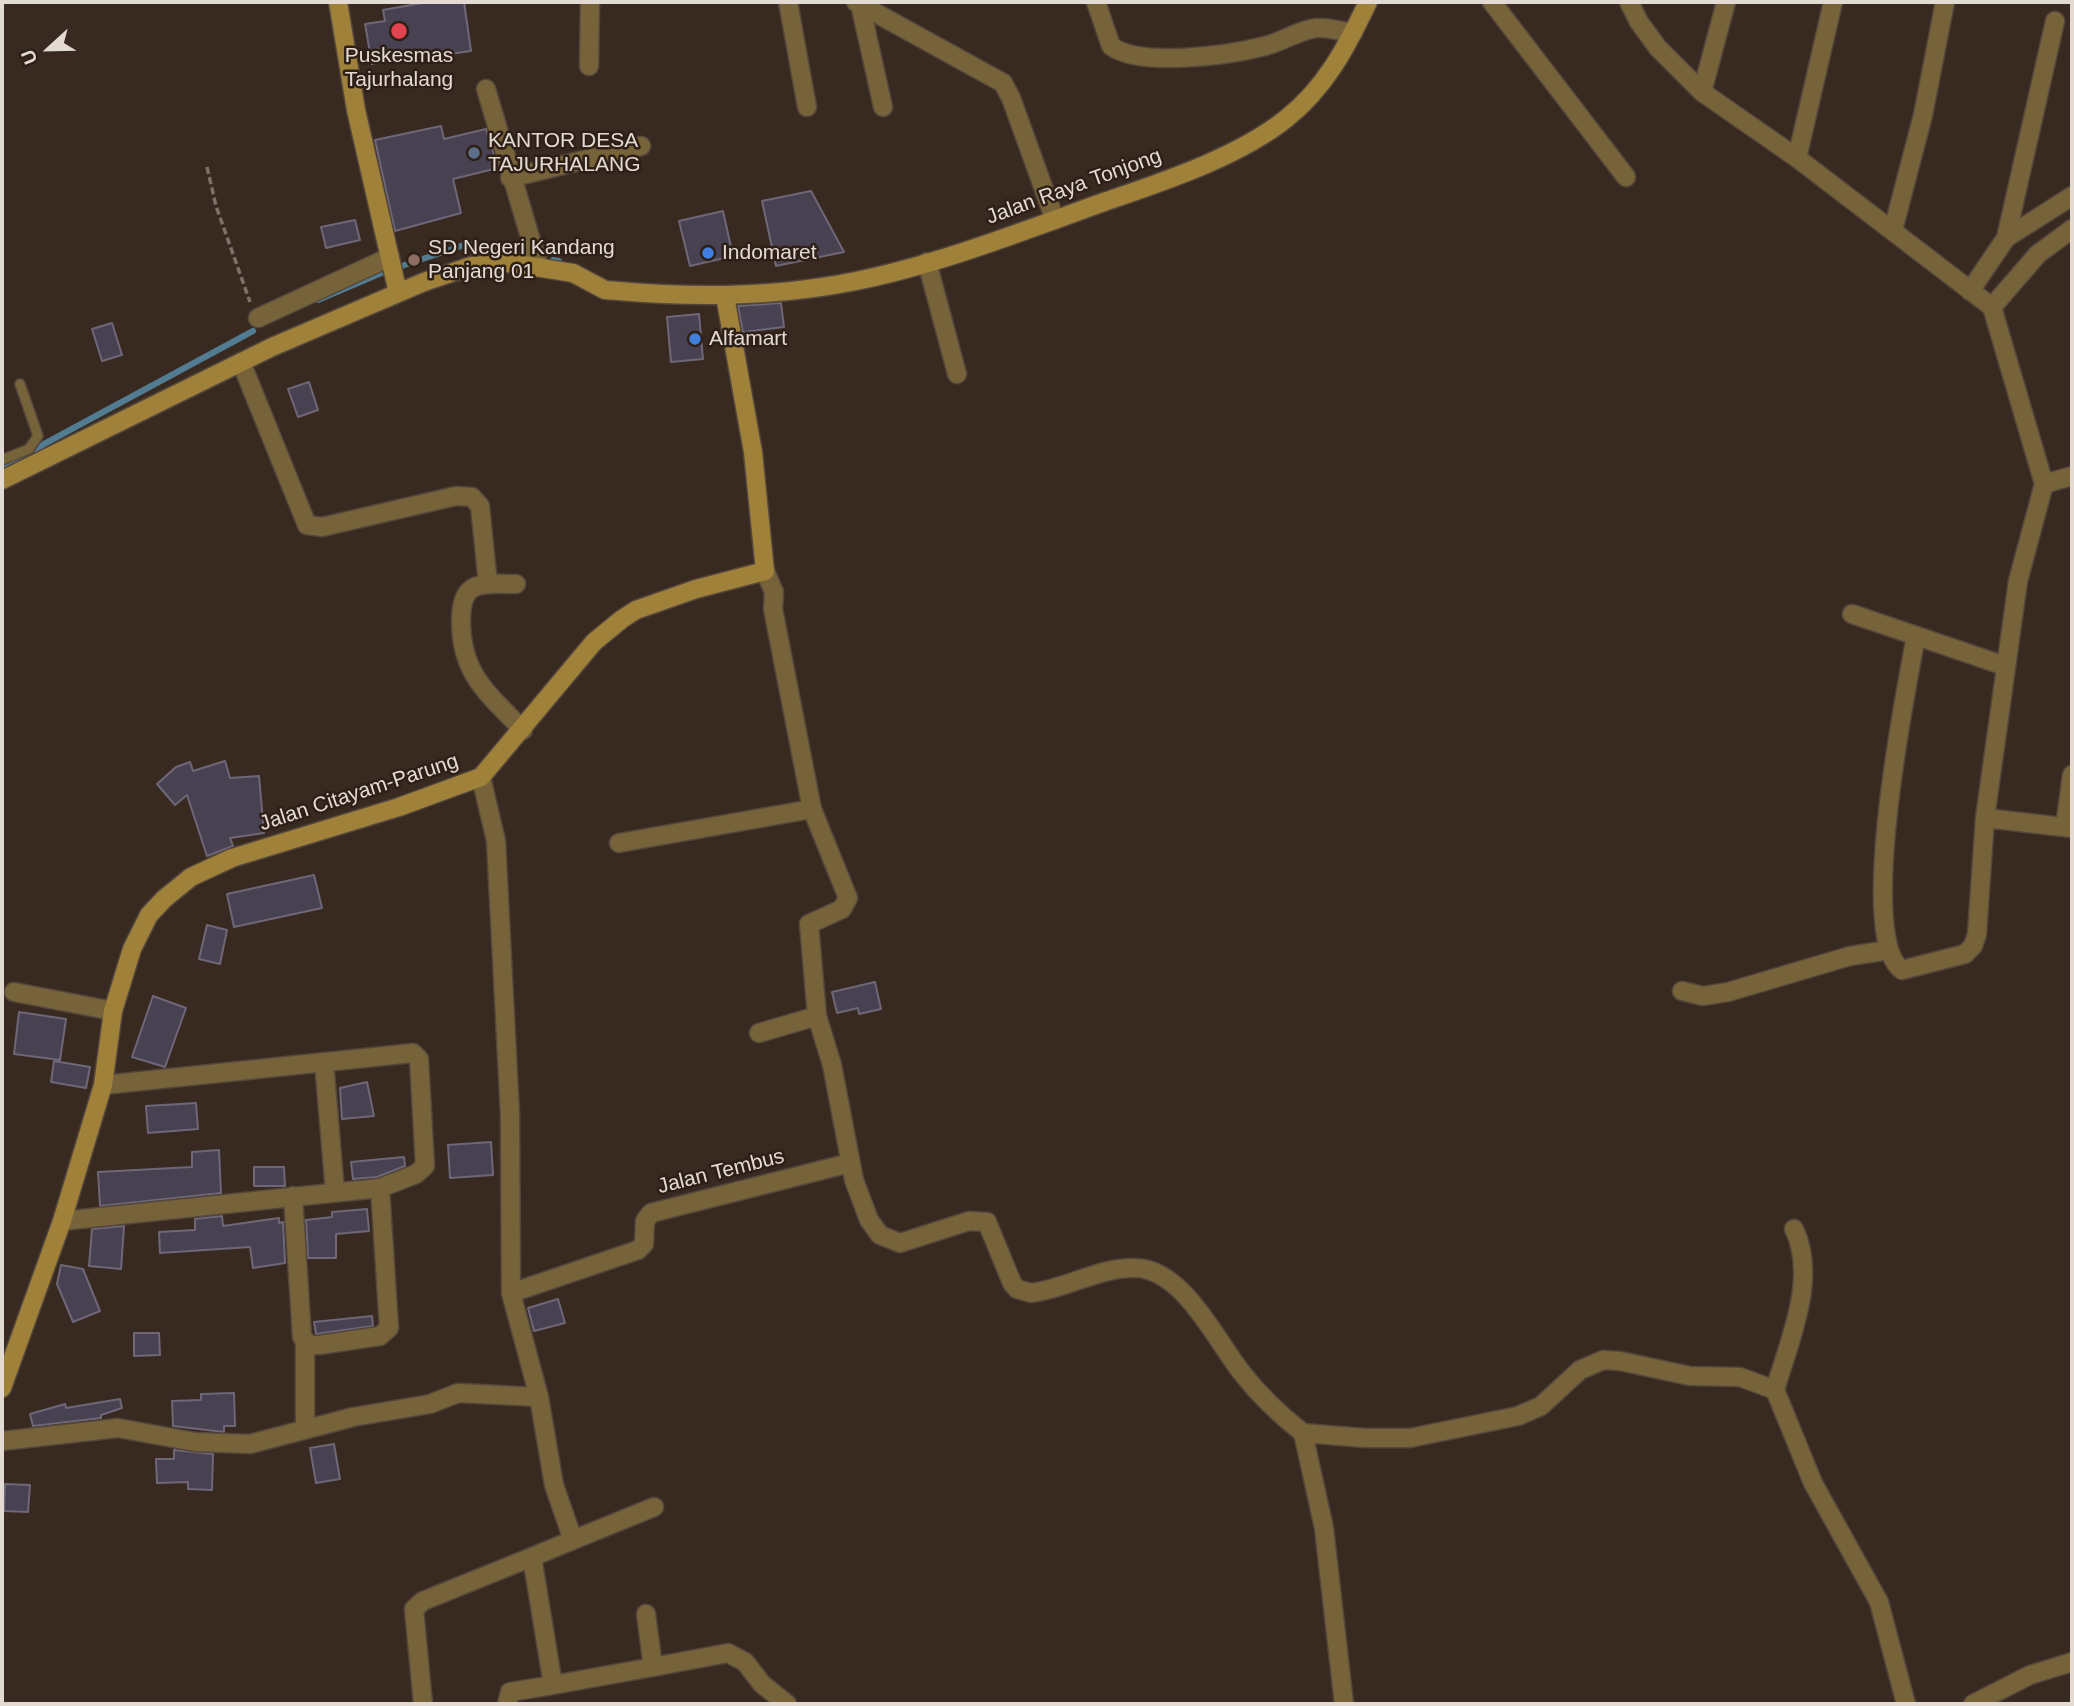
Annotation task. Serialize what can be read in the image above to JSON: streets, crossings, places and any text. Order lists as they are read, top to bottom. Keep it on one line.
{"streets":{"main road":["Jalan Raya Tonjong","Jalan Citayam-Parung"],"street":["Jalan Tembus"]},"places":["Puskesmas Tajurhalang","KANTOR DESA TAJURHALANG","Indomaret","SD Negeri Kandang Panjang 01","Alfamart"],"north":"left"}
